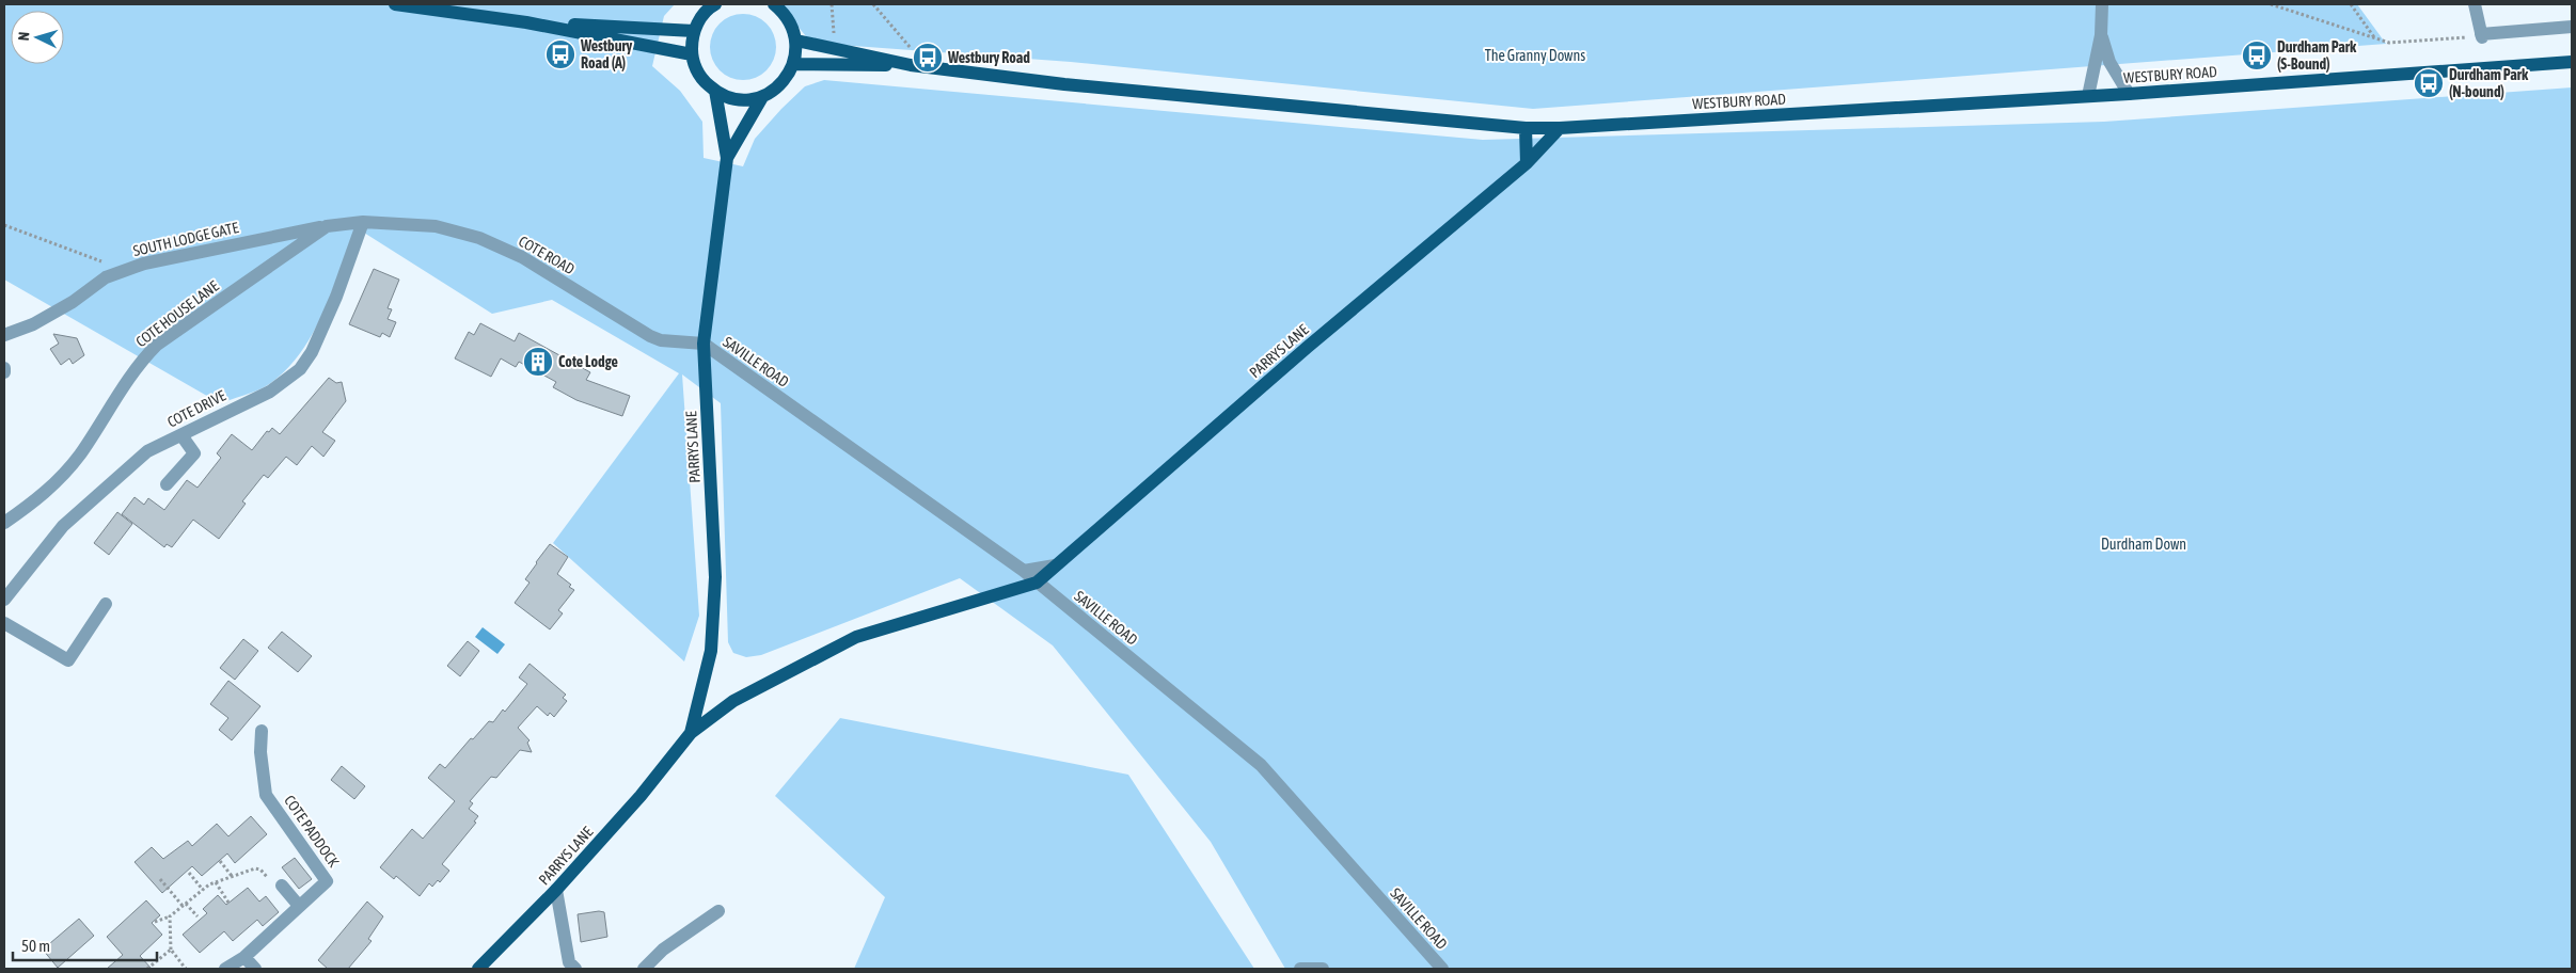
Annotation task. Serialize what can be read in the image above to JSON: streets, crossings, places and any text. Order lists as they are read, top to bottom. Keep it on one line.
{"streets":{"main road":["WESTBURY ROAD","PARRYS LANE"],"street":["SOUTH LODGE GATE","COTE ROAD","COTE HOUSE LANE","SAVILLE ROAD","COTE DRIVE","COTE PADDOCK"]},"crossings":[["WESTBURY ROAD","PARRYS LANE"],["SOUTH LODGE GATE","COTE HOUSE LANE"],["COTE ROAD","COTE HOUSE LANE"],["COTE ROAD","PARRYS LANE"],["COTE ROAD","SAVILLE ROAD"],["COTE ROAD","COTE DRIVE"],["COTE HOUSE LANE","COTE DRIVE"],["PARRYS LANE","SAVILLE ROAD"]],"parks":["The Granny Downs","Durdham Down"],"places":{"bus stop":["Westbury Road (A)","Durdham Park (S-Bound)","Westbury Road","Durdham Park (N-bound)"],"building":["Cote Lodge"]},"scale_bar":"50 m","north":"left"}
